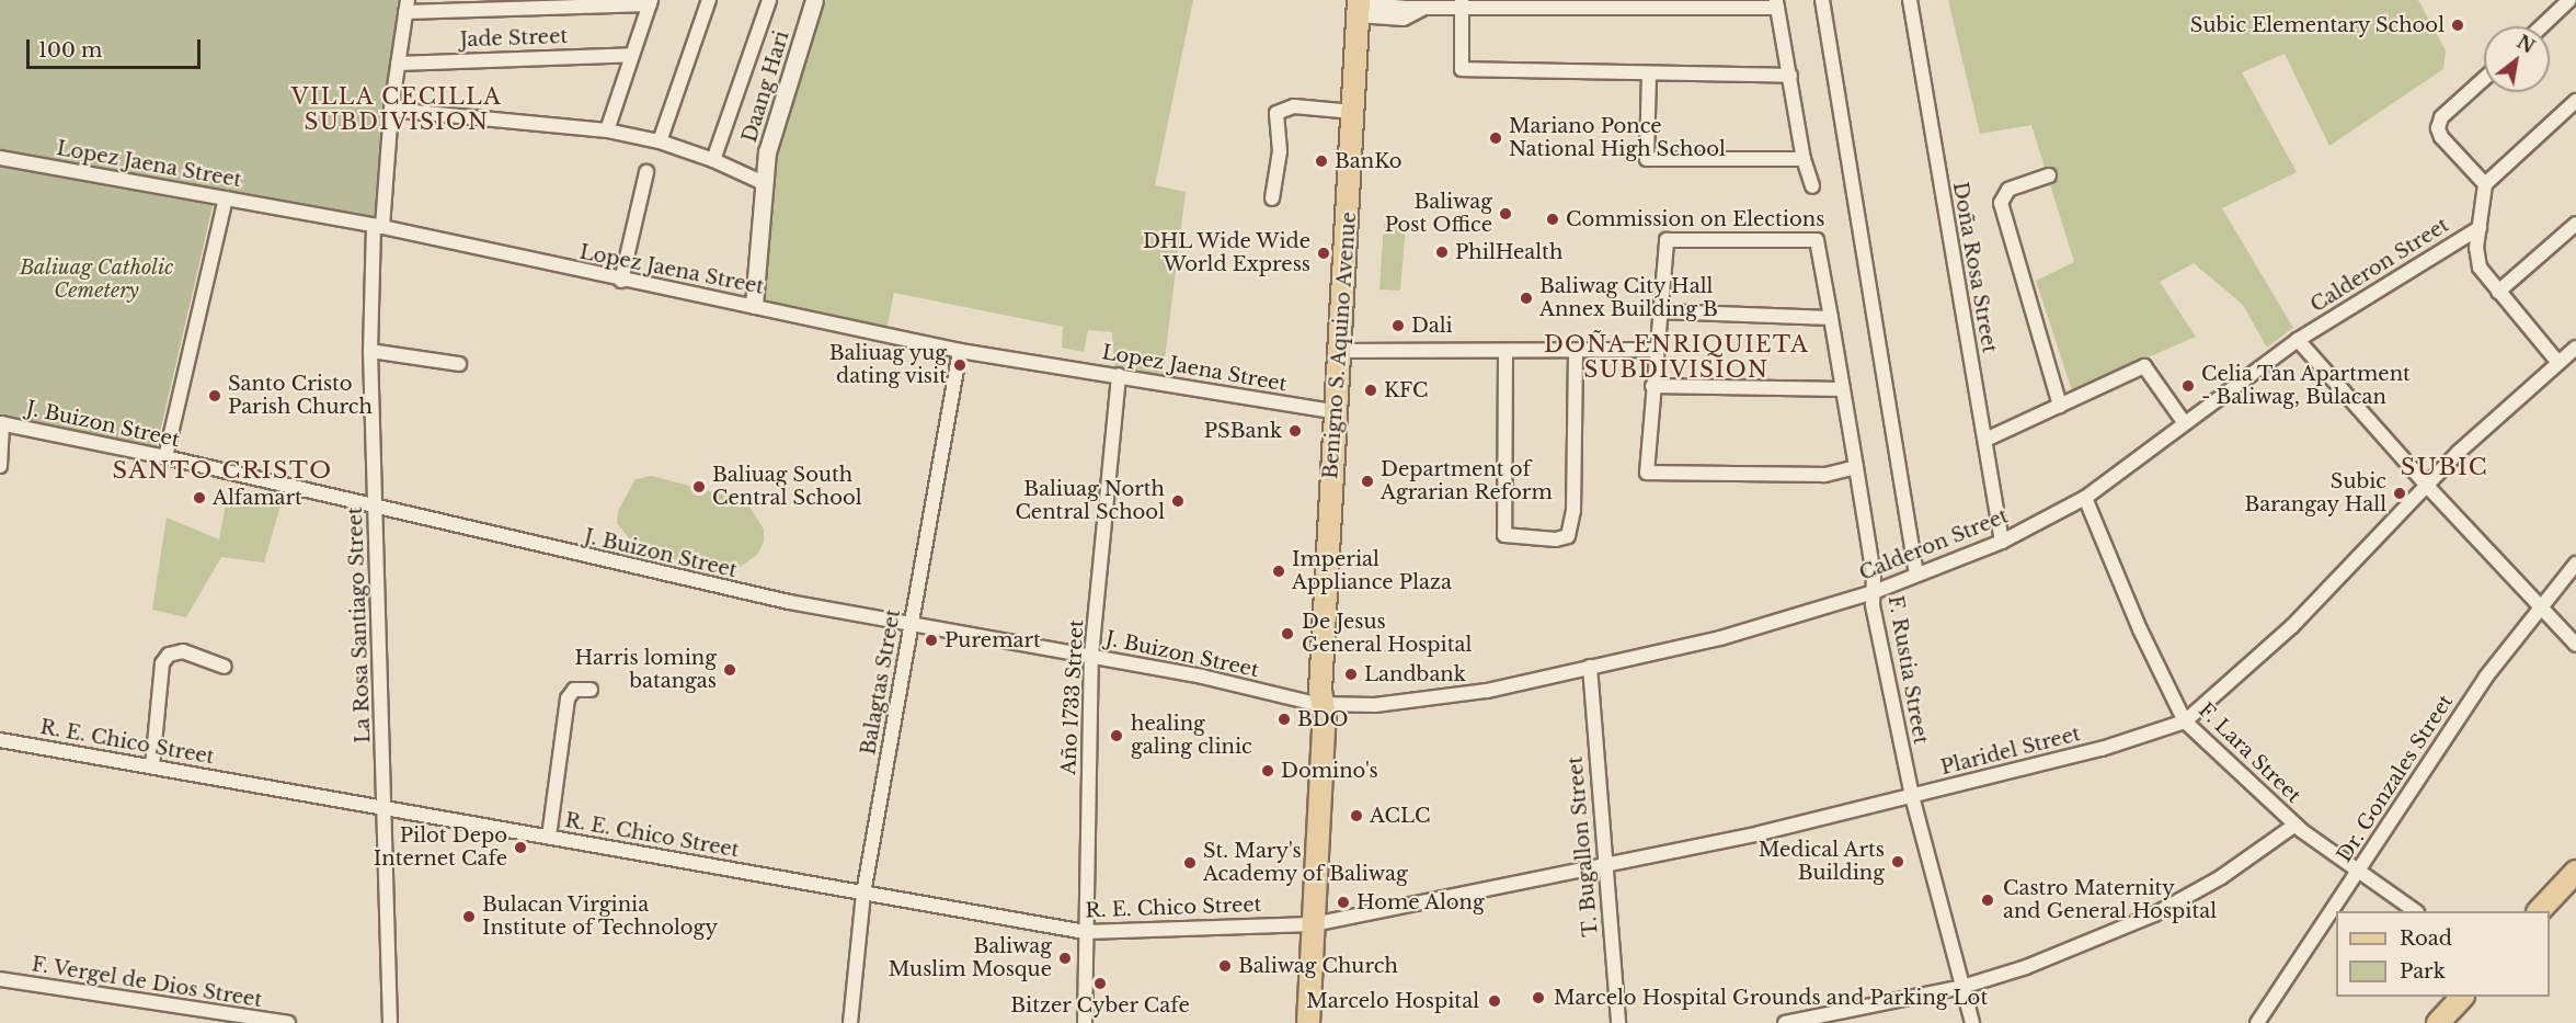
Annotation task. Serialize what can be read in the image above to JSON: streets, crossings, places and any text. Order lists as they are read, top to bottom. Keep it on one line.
{"streets":{"main road":["Benigno S. Aquino Avenue"],"street":["Jade Street","Daang Hari","Lopez Jaena Street","Calderon Street","Doña Rosa Street","J. Buizon Street","La Rosa Santiago Street","F. Rustia Street","Balagtas Street","Año 1733 Street","R. E. Chico Street","Plaridel Street","F. Lara Street","Dr. Gonzales Street","T. Bugallon Street","F. Vergel de Dios Street"]},"crossings":[["Jade Street","La Rosa Santiago Street"],["Daang Hari","Lopez Jaena Street"],["Lopez Jaena Street","Benigno S. Aquino Avenue"],["Lopez Jaena Street","La Rosa Santiago Street"],["Lopez Jaena Street","Balagtas Street"],["Lopez Jaena Street","Año 1733 Street"],["Calderon Street","Doña Rosa Street"],["Calderon Street","Benigno S. Aquino Avenue"],["Calderon Street","J. Buizon Street"],["Calderon Street","F. Rustia Street"],["Calderon Street","F. Lara Street"],["Calderon Street","T. Bugallon Street"],["Benigno S. Aquino Avenue","J. Buizon Street"],["Benigno S. Aquino Avenue","R. E. Chico Street"],["Benigno S. Aquino Avenue","Plaridel Street"],["J. Buizon Street","La Rosa Santiago Street"],["J. Buizon Street","Balagtas Street"],["J. Buizon Street","Año 1733 Street"],["La Rosa Santiago Street","R. E. Chico Street"],["F. Rustia Street","Plaridel Street"],["Balagtas Street","R. E. Chico Street"],["Año 1733 Street","R. E. Chico Street"],["R. E. Chico Street","Plaridel Street"],["Plaridel Street","F. Lara Street"],["Plaridel Street","T. Bugallon Street"],["F. Lara Street","Dr. Gonzales Street"]],"districts":["VILLA CECILLA SUBDIVISION","DOÑA ENRIQUIETA SUBDIVISION","SUBIC","SANTO CRISTO"],"parks":["Baliuag Catholic Cemetery"],"places":["Subic Elementary School","Mariano Ponce National High School","BanKo","Baliwag Post Office","Commission on Elections","PhilHealth","DHL Wide Wide World Express","Baliwag City Hall Annex Building B","Dali","Baliuag yug dating visit","Celia Tan Apartment - Baliwag, Bulacan","KFC","Santo Cristo Parish Church","PSBank","Department of Agrarian Reform","Baliuag South Central School","Subic Barangay Hall","Alfamart","Baliuag North Central School","Imperial Appliance Plaza","De Jesus General Hospital","Puremart","Harris loming batangas","Landbank","BDO","healing galing clinic","Domino's","ACLC","Pilot Depo Internet Cafe","Medical Arts Building","St. Mary's Academy of Baliwag","Castro Maternity and General Hospital","Home Along","Bulacan Virginia Institute of Technology","Baliwag Muslim Mosque","Baliwag Church","Bitzer Cyber Cafe","Marcelo Hospital Grounds and Parking Lot","Marcelo Hospital"],"legend":["Road","Park"],"scale_bar":"100 m","north":"top right"}
